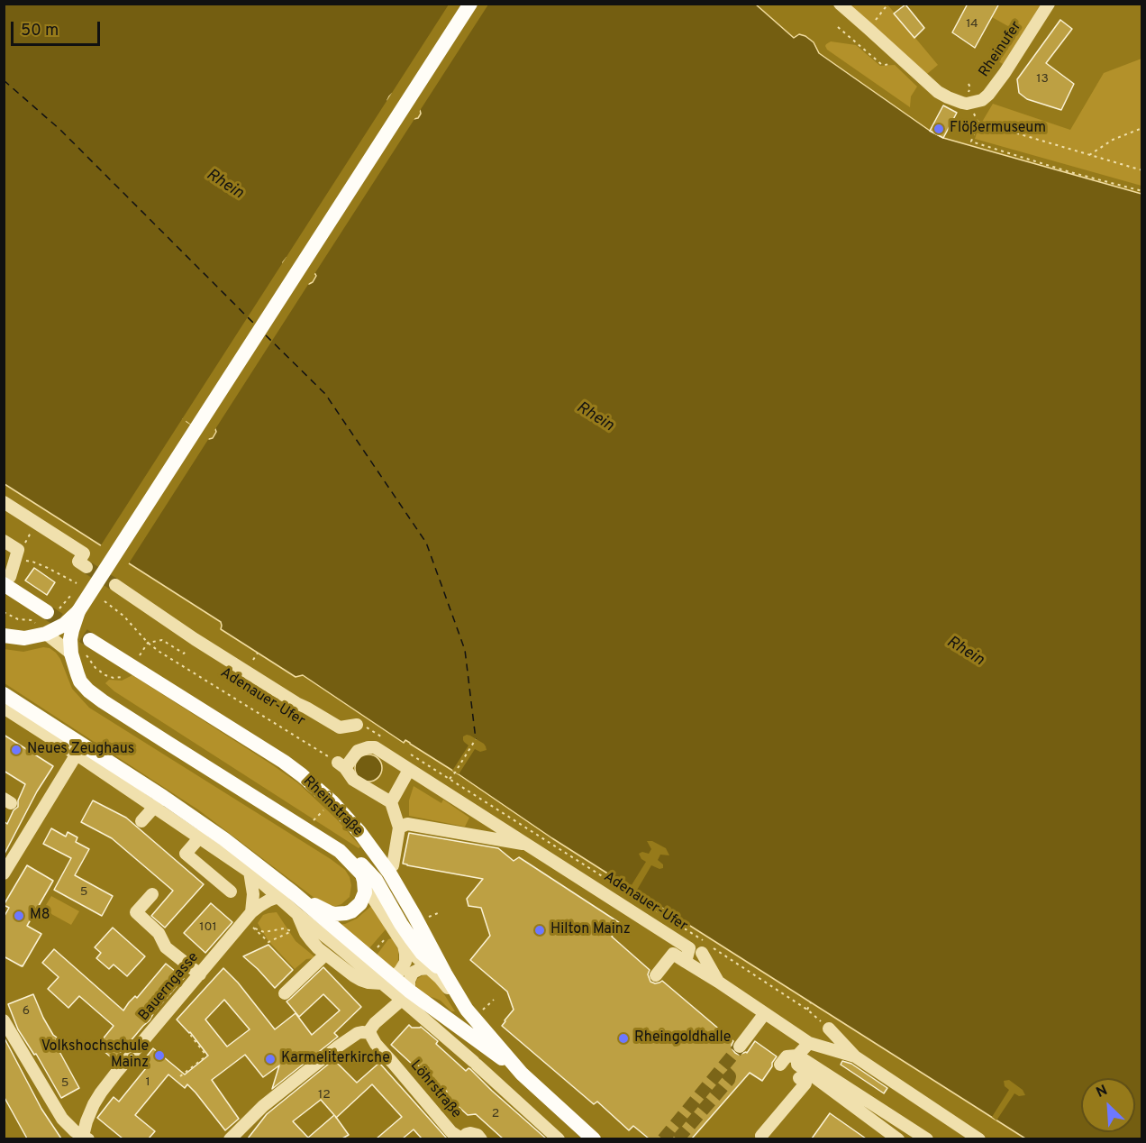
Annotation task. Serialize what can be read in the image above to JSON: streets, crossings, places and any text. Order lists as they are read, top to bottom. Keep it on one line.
{"streets":{"main road":["Rheinstraße"],"street":["Rheinufer","Adenauer-Ufer","Bauerngasse","Löhrstraße"]},"crossings":[["Rheinstraße","Bauerngasse"]],"water":["Rhein"],"places":["Flößermuseum","Neues Zeughaus","M8","Hilton Mainz","Rheingoldhalle","Volkshochschule Mainz","Karmeliterkirche"],"house_numbers":["14","13","5","101","6","1","5","12","2"],"scale_bar":"50 m","north":"top left"}
